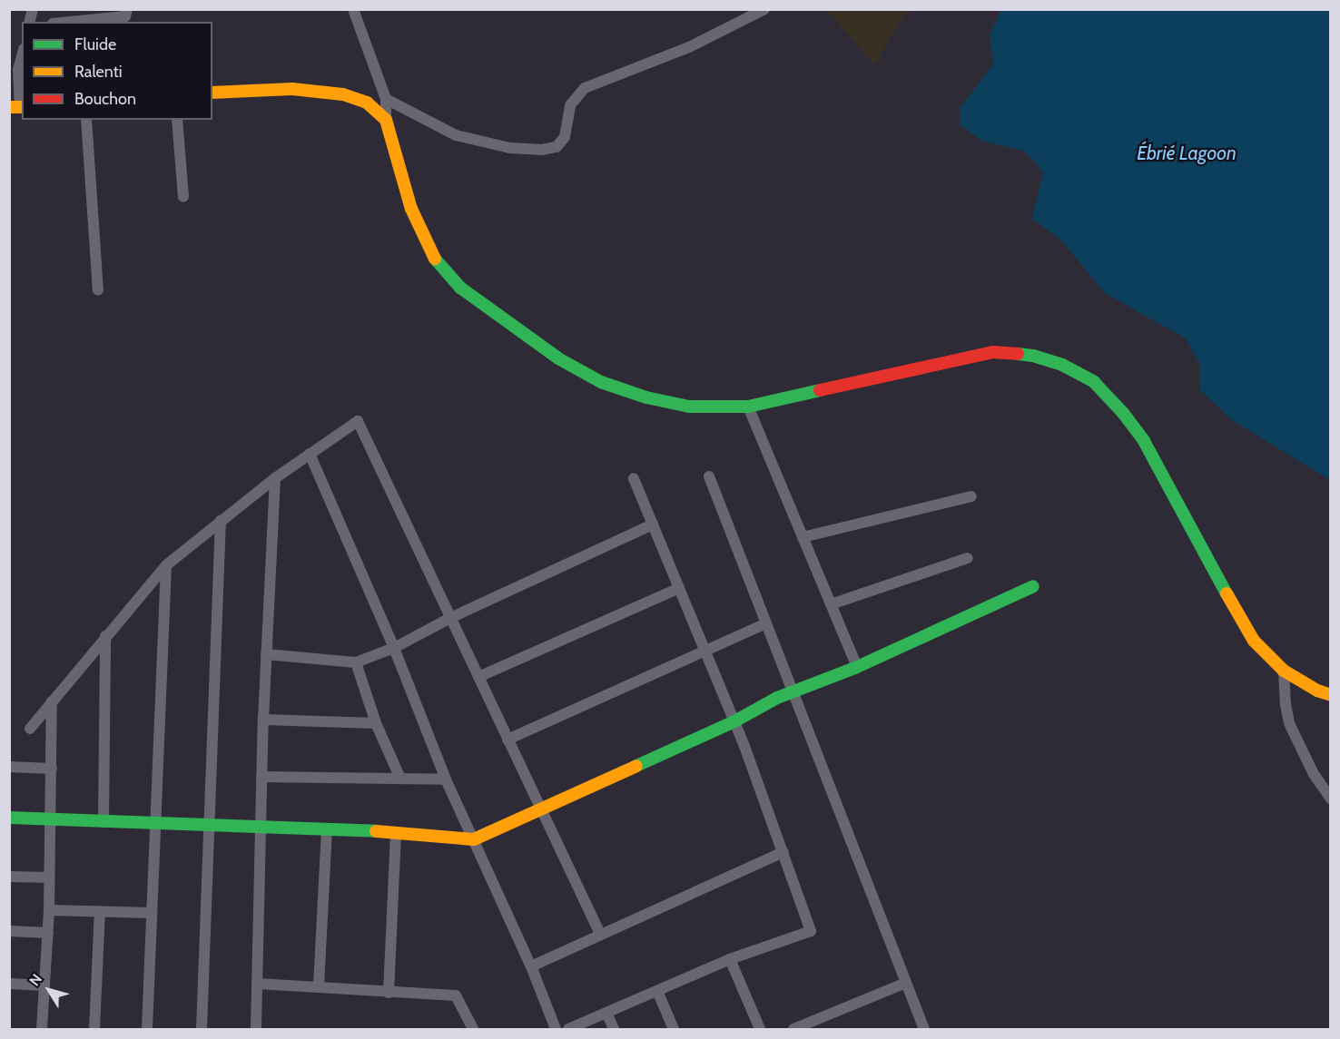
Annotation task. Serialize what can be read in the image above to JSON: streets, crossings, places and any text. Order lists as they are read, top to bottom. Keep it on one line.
{"water":["Ébrié Lagoon"],"legend":["Fluide","Ralenti","Bouchon"],"north":"top left"}
